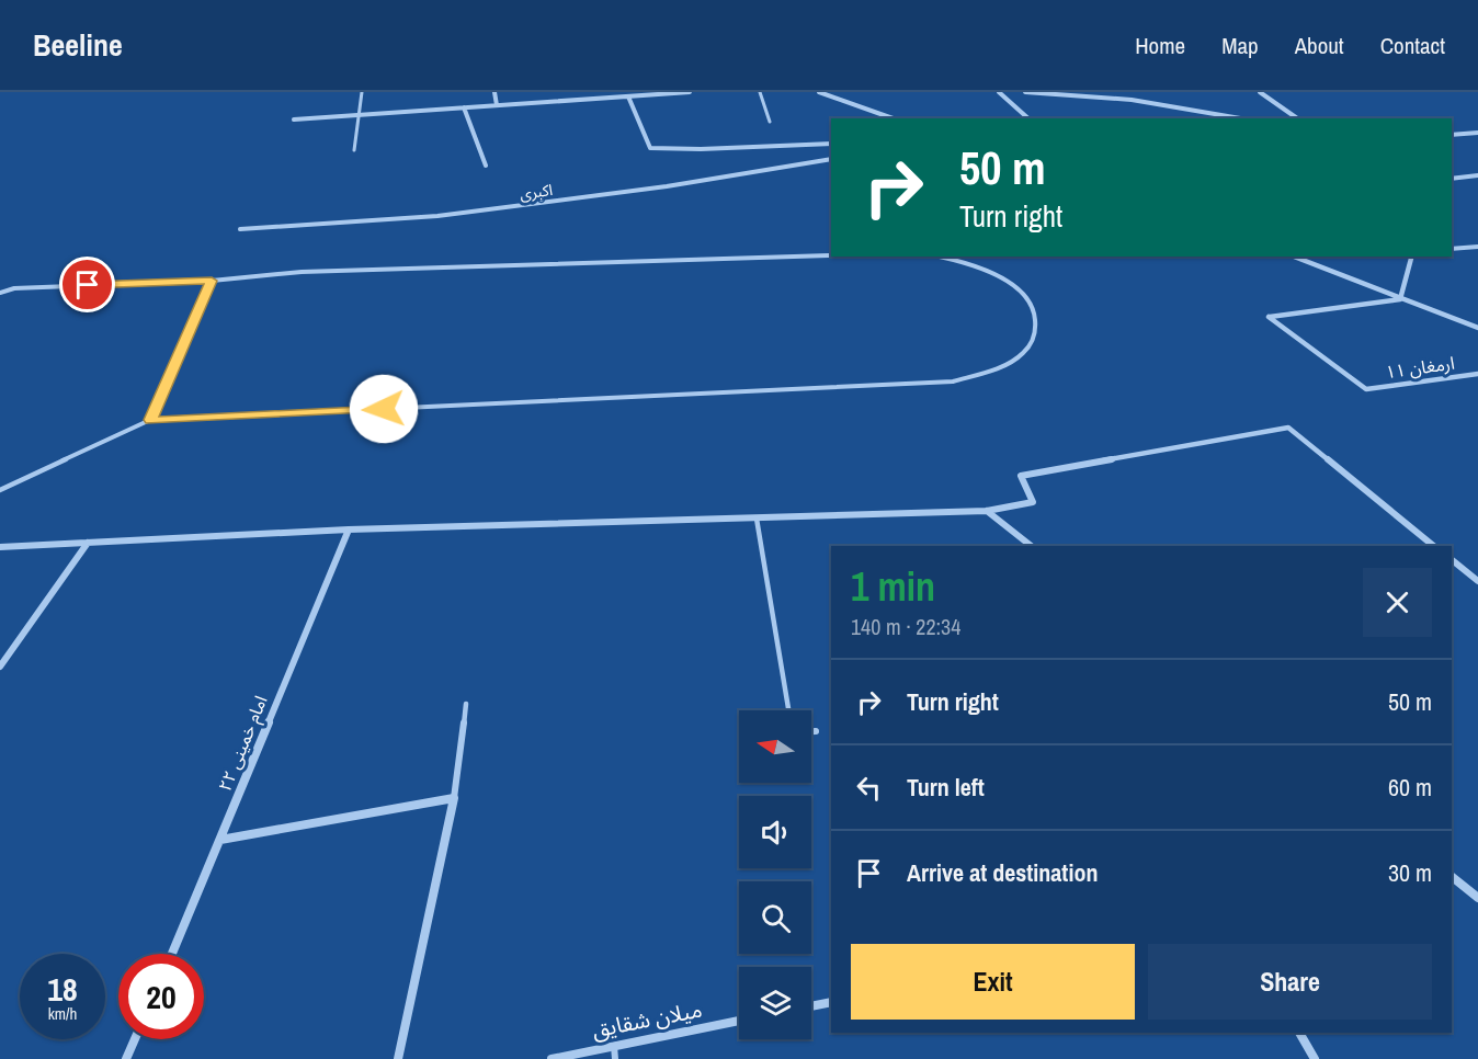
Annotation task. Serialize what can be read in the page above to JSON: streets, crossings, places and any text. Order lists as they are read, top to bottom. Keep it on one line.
{"streets":{"street":["اکبری","ارمغان ۱۱","امام خمینی ۲۲","میلان شقایق"]},"north":"left","page":{"header":"Beeline","nav":["Home","Map","About","Contact"],"turn":["50 m","Turn right"],"heading":["1 min","140 m · 22:34"],"list":[{"name":"Turn right","value":"50 m"},{"name":"Turn left","value":"60 m"},{"name":"Arrive at destination","value":"30 m"}],"buttons":["Exit","Share"],"speed":"18 km/h","limit":"20"}}
